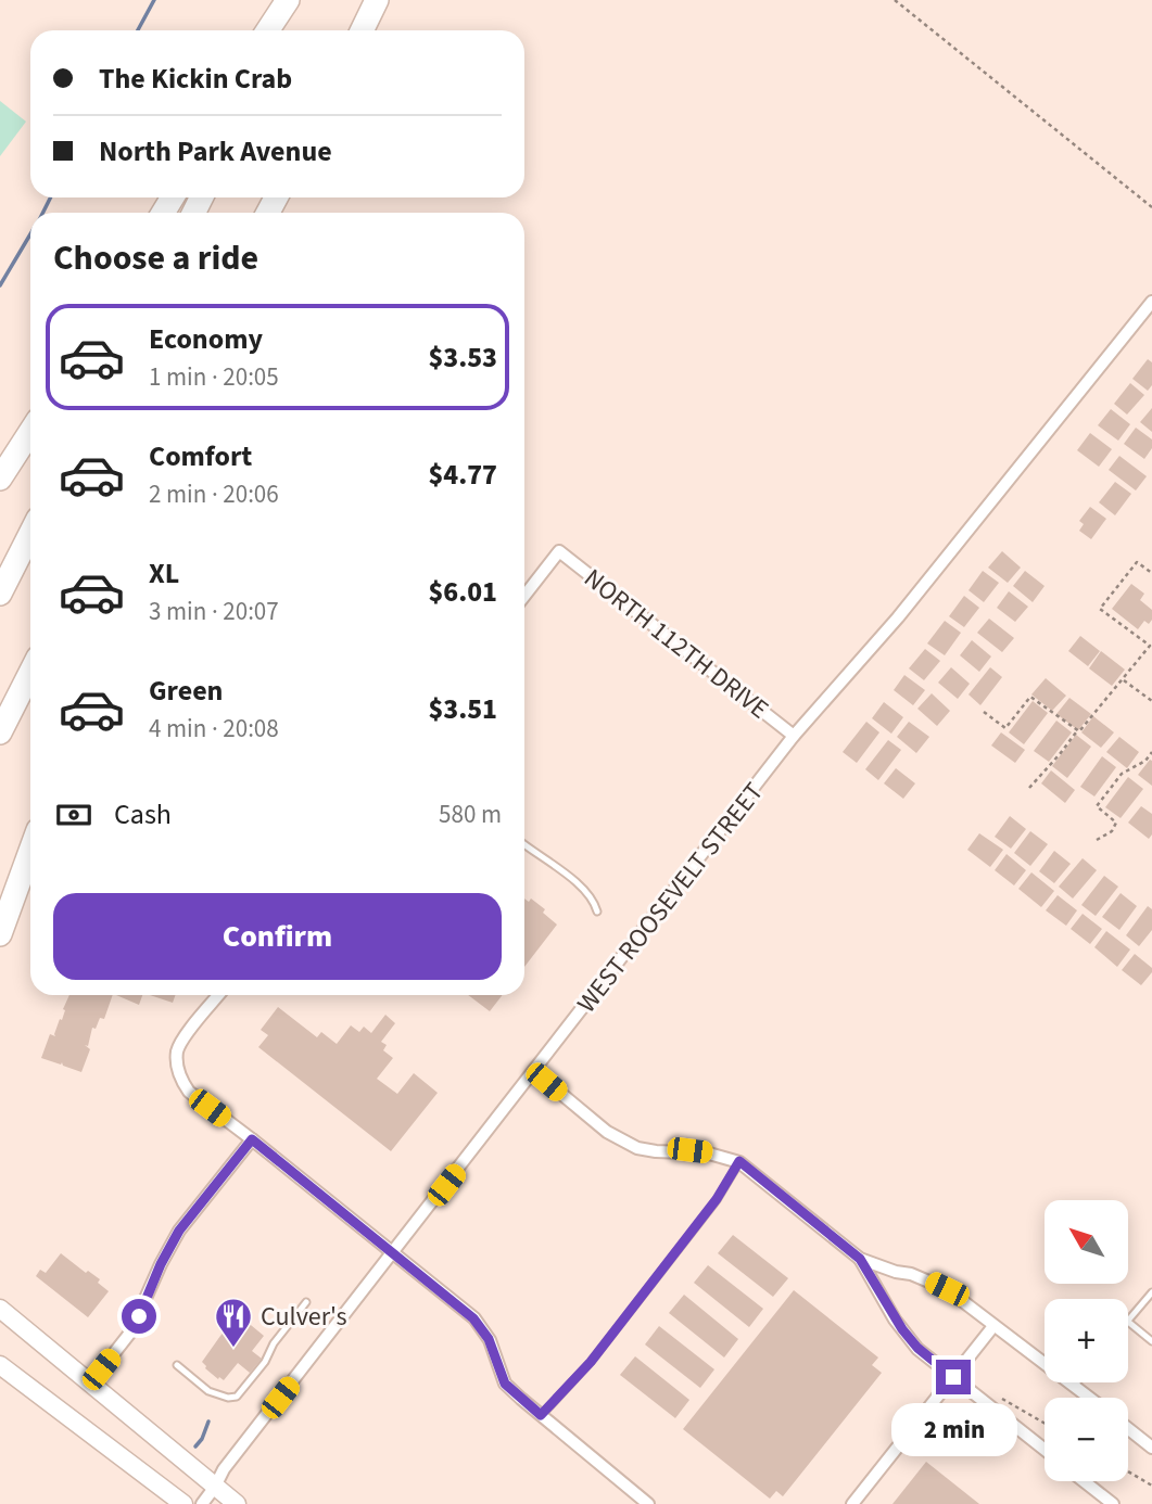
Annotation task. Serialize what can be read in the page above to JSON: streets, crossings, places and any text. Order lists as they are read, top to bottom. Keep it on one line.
{"streets":{"street":["NORTH 112TH DRIVE","WEST ROOSEVELT STREET"]},"crossings":[["NORTH 112TH DRIVE","WEST ROOSEVELT STREET"]],"places":{"restaurant":["Culver's"]},"north":"top left","page":{"banner":["The Kickin Crab","North Park Avenue"],"heading":"Choose a ride","list":[{"name":"Economy","note":"1 min · 20:05","value":"$3.53"},{"name":"Comfort","note":"2 min · 20:06","value":"$4.77"},{"name":"XL","note":"3 min · 20:07","value":"$6.01"},{"name":"Green","note":"4 min · 20:08","value":"$3.51"}],"pay":["Cash","580 m"],"buttons":"Confirm","map_buttons":["+","−"],"bubble":"2 min"}}
